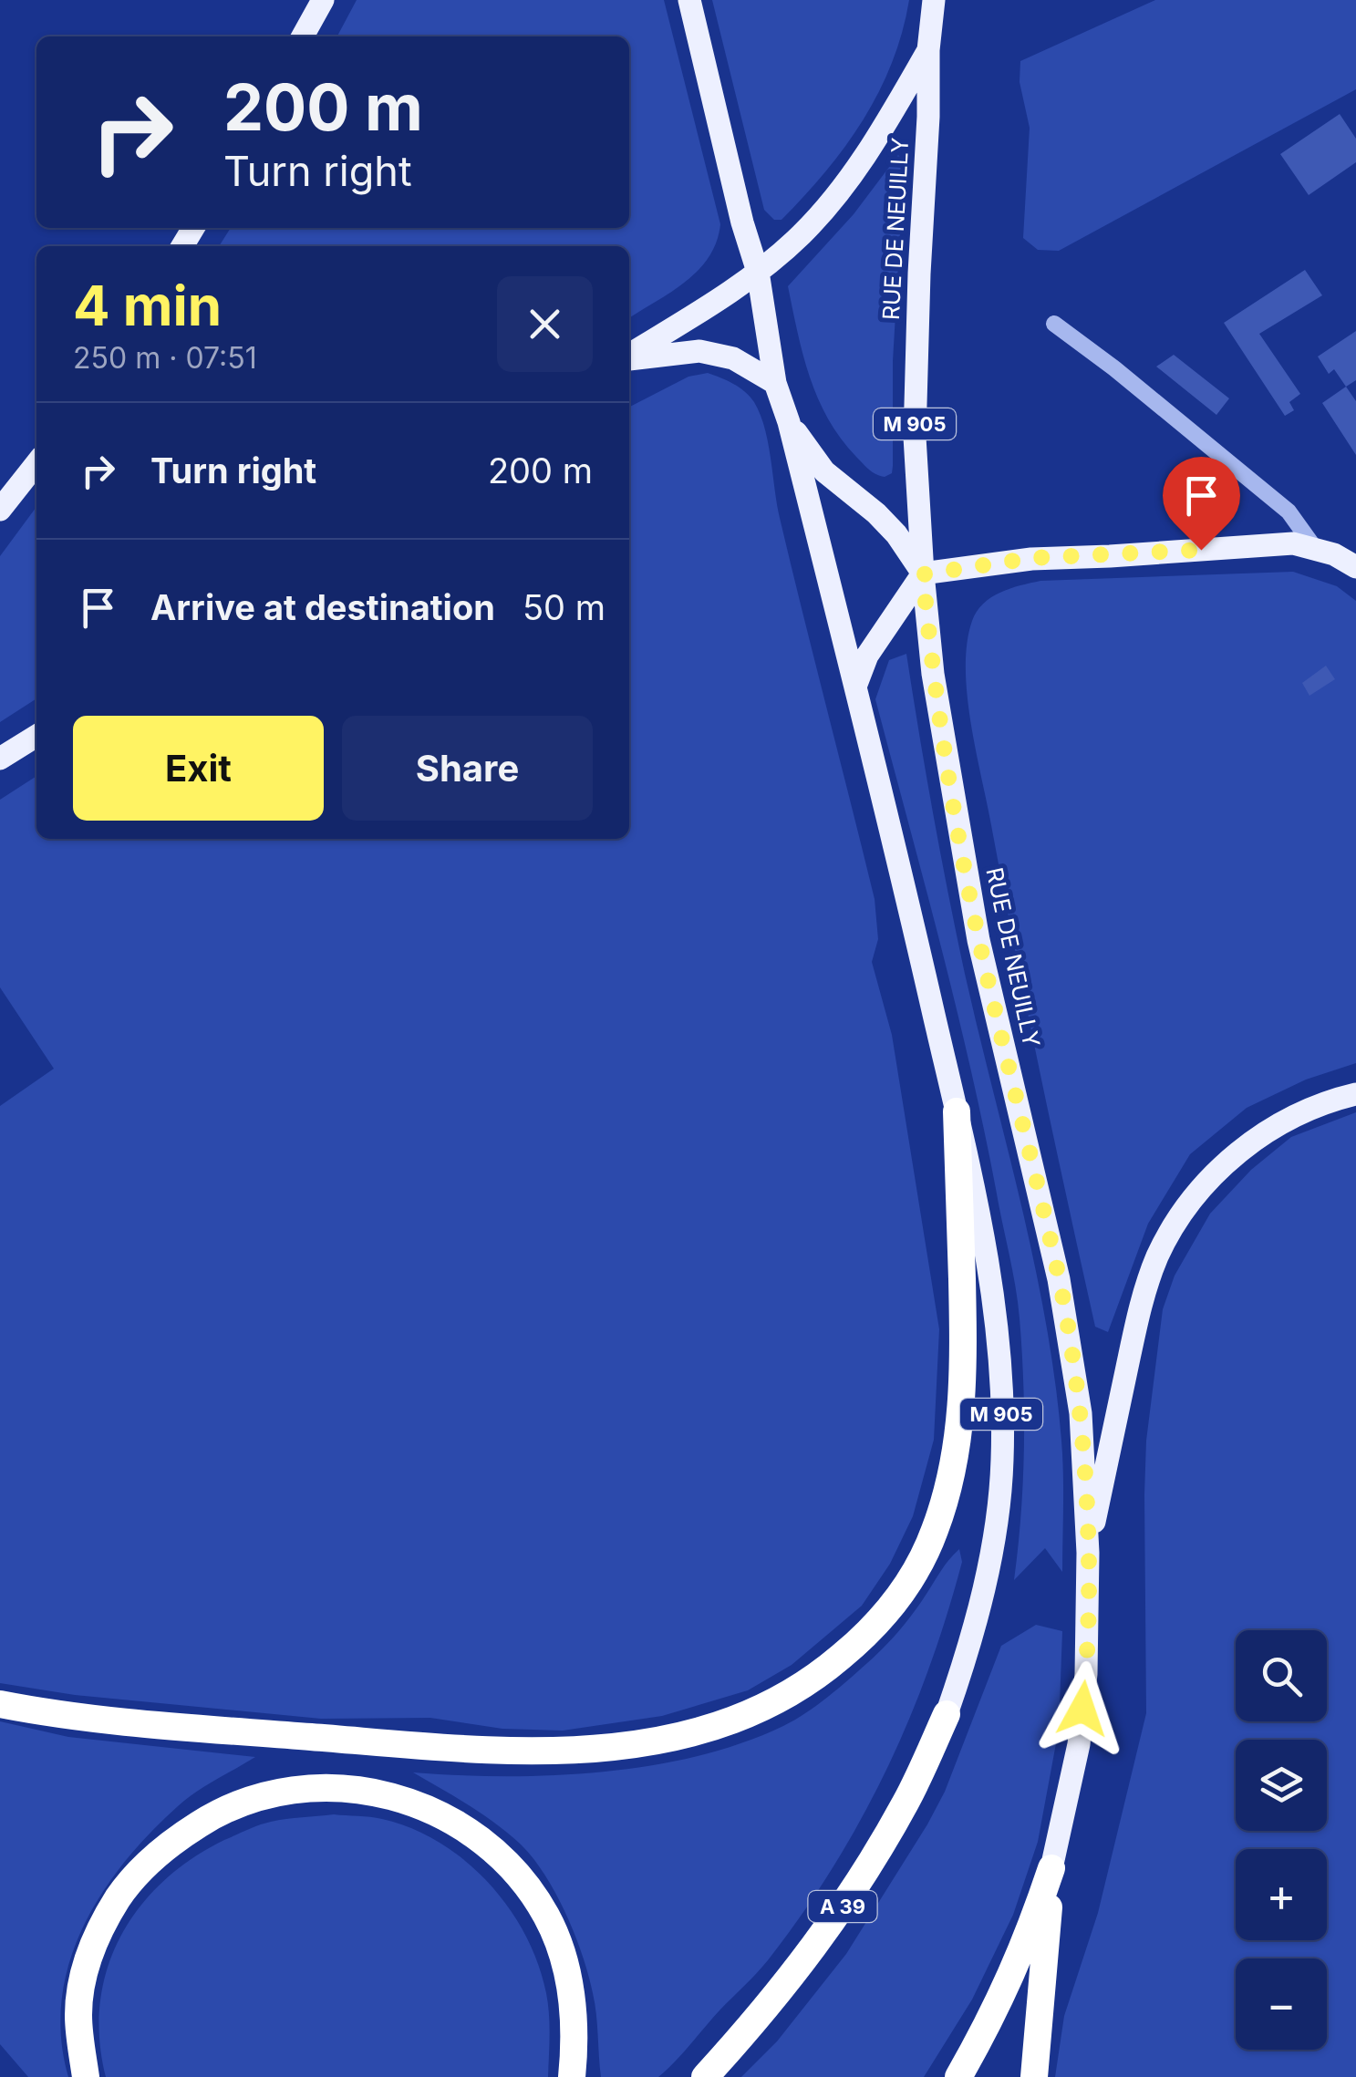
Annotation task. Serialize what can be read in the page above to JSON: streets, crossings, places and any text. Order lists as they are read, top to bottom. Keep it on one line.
{"streets":{"highway":["A 39"],"main road":["RUE DE NEUILLY","M 905"]},"crossings":[["RUE DE NEUILLY","M 905"],["M 905","A 39"]],"page":{"turn":["200 m","Turn right"],"heading":["4 min","250 m · 07:51"],"list":[{"name":"Turn right","value":"200 m"},{"name":"Arrive at destination","value":"50 m"}],"buttons":["Exit","Share"],"map_buttons":["+","−"]}}
